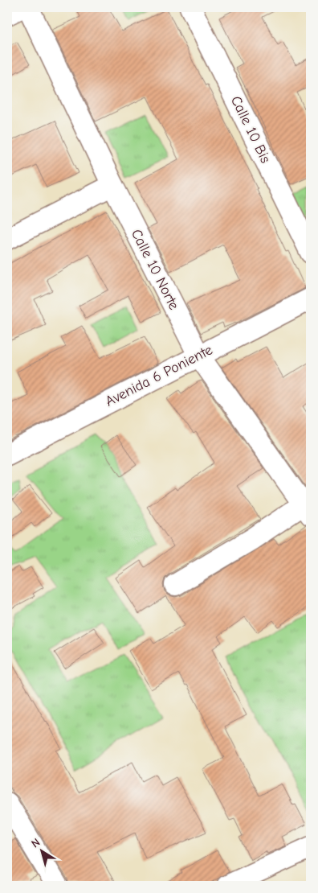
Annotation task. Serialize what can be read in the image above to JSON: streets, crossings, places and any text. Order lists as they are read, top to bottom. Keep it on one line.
{"streets":{"street":["Calle 10 Bis","Calle 10 Norte","Avenida 6 Poniente"]},"crossings":[["Calle 10 Norte","Avenida 6 Poniente"]],"north":"top left"}
